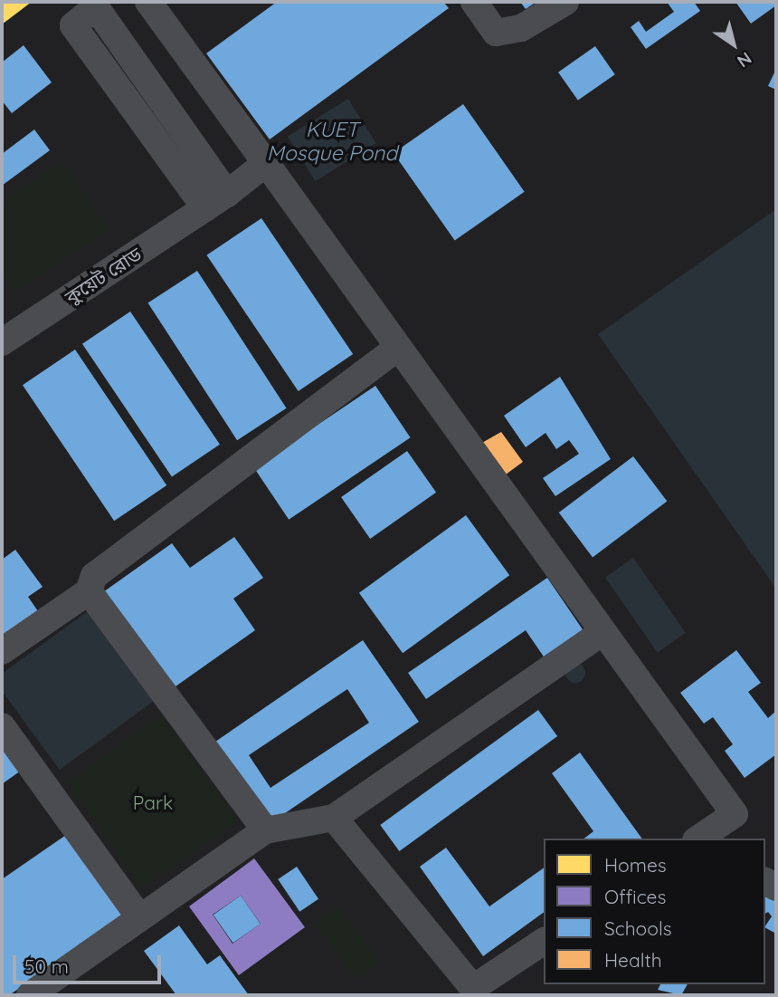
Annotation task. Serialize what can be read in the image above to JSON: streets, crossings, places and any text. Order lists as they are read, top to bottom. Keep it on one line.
{"streets":{"street":["কুয়েট রোড"]},"water":["KUET Mosque Pond"],"parks":["Park"],"legend":["Homes","Offices","Schools","Health"],"scale_bar":"50 m","north":"bottom right"}
